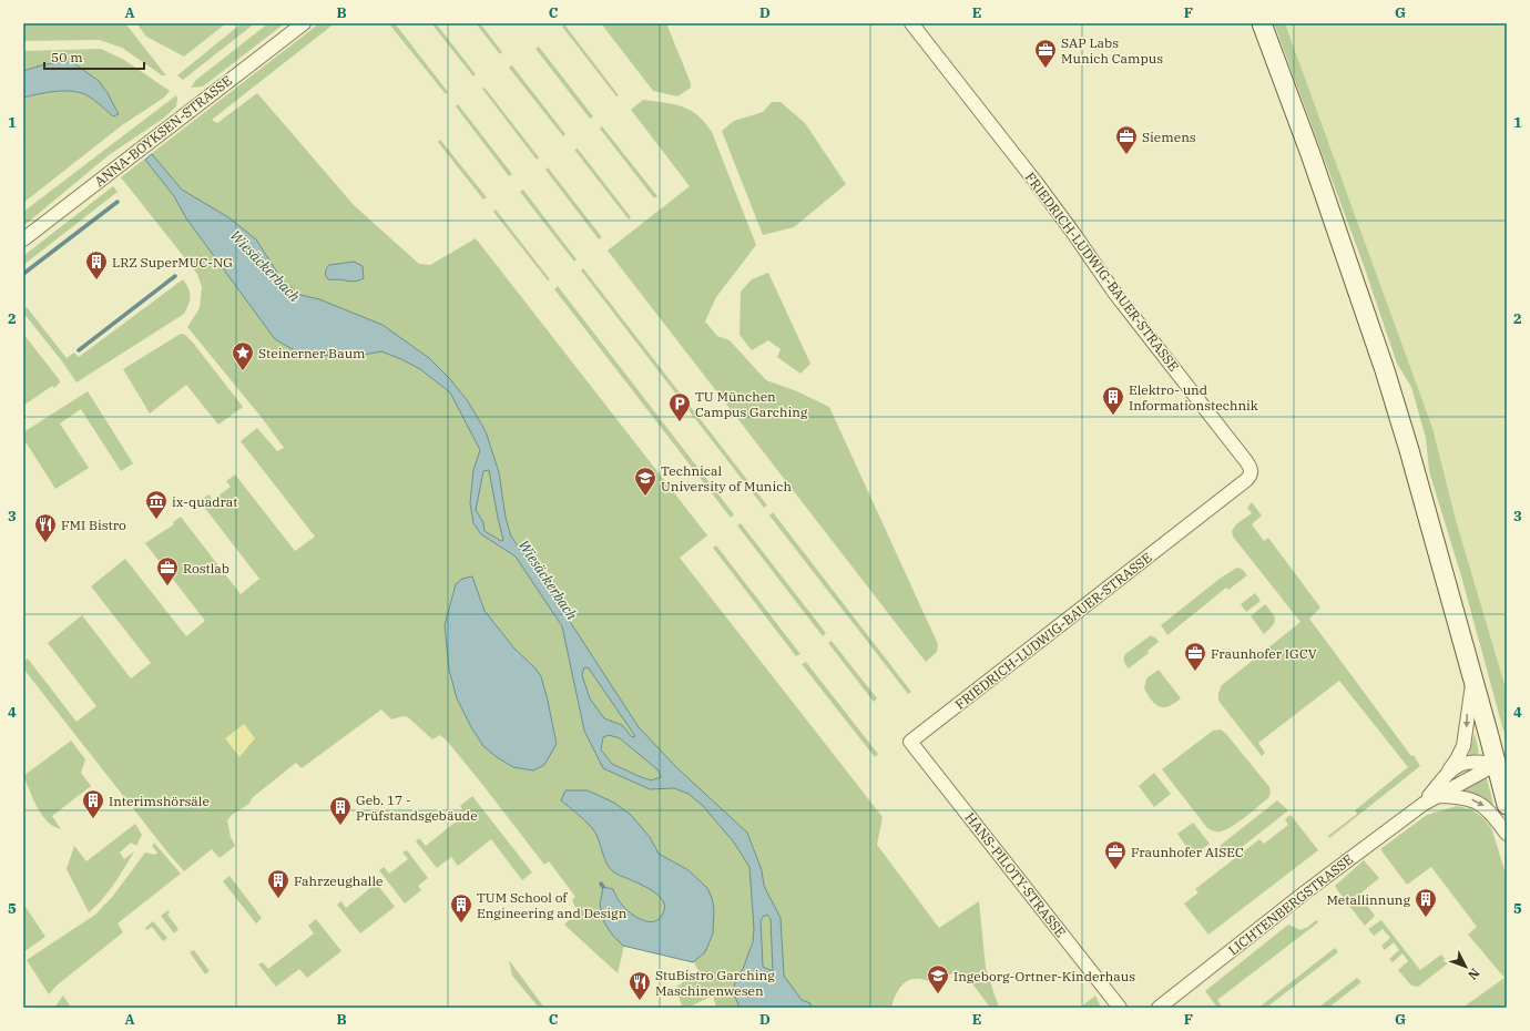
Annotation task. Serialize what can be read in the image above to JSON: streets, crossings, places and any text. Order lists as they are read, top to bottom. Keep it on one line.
{"streets":{"street":["ANNA-BOYKSEN-STRASSE","FRIEDRICH-LUDWIG-BAUER-STRASSE","HANS-PILOTY-STRASSE","LICHTENBERGSTRASSE"]},"crossings":[["FRIEDRICH-LUDWIG-BAUER-STRASSE","HANS-PILOTY-STRASSE"]],"water":["Wiesäckerbach"],"places":{"office":["SAP Labs Munich Campus","Siemens","Rostlab","Fraunhofer IGCV","Fraunhofer AISEC"],"building":["LRZ SuperMUC-NG","Elektro- und Informationstechnik","Interimshörsäle","Geb. 17 - Prüfstandsgebäude","Fahrzeughalle","Metallinnung","TUM School of Engineering and Design"],"place":["Steinerner Baum"],"parking":["TU München Campus Garching"],"school or university":["Technical University of Munich","Ingeborg-Ortner-Kinderhaus"],"museum":["ix-quadrat"],"restaurant":["FMI Bistro","StuBistro Garching Maschinenwesen"]},"scale_bar":"50 m","north":"bottom right","grid":{"columns":["A","B","C","D","E","F","G"],"rows":["1","2","3","4","5"]}}
